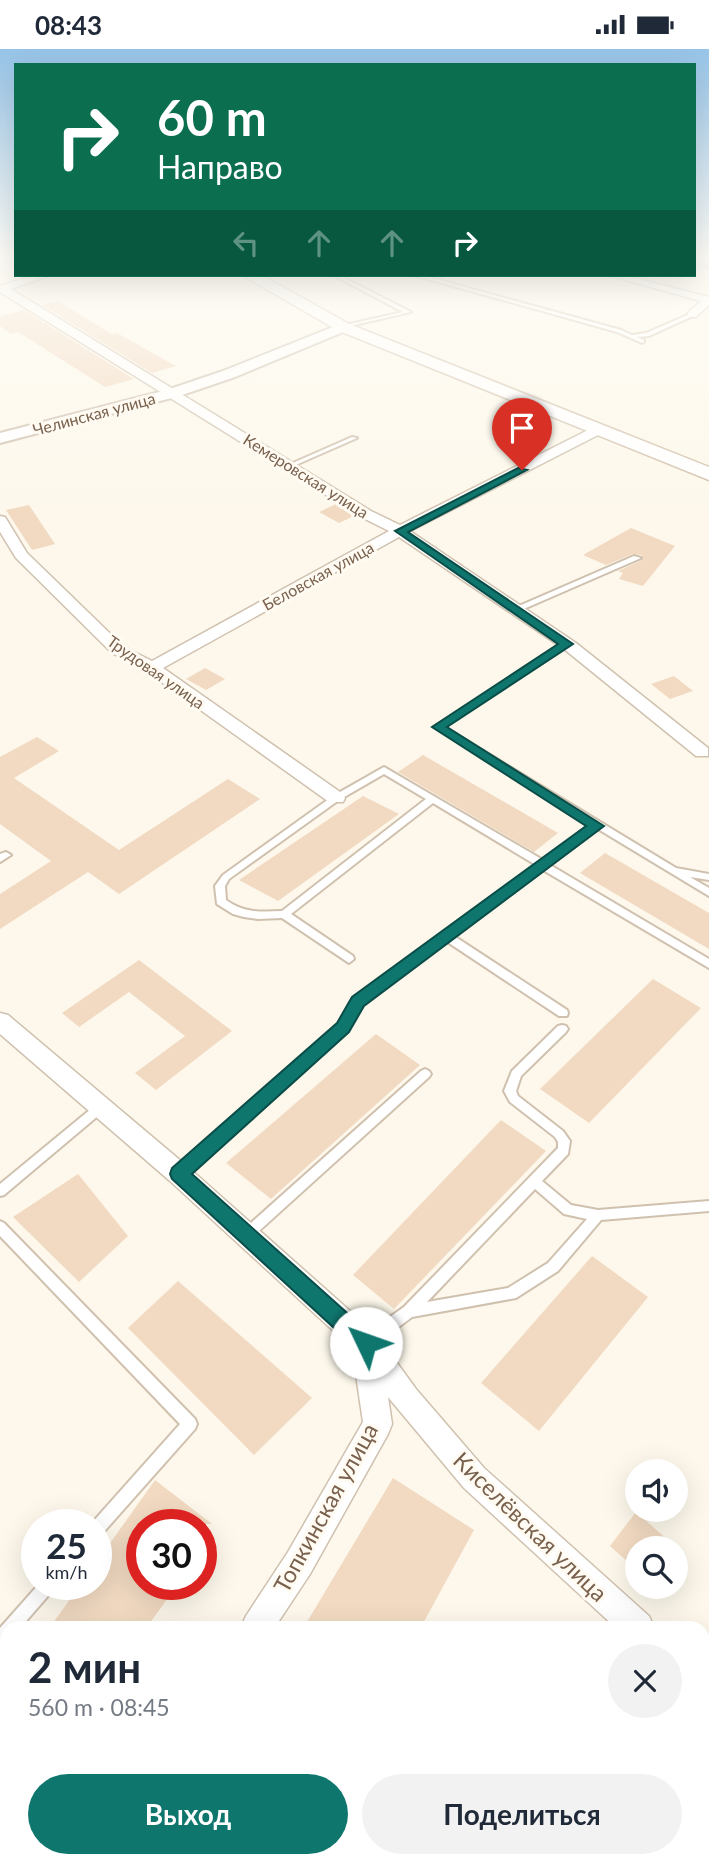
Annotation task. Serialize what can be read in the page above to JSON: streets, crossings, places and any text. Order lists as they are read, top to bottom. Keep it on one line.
{"streets":{"street":["Челинская улица","Кемеровская улица","Беловская улица","Трудовая улица","Топкинская улица","Киселёвская улица"]},"crossings":[["Челинская улица","Кемеровская улица"],["Кемеровская улица","Беловская улица"],["Беловская улица","Трудовая улица"],["Топкинская улица","Киселёвская улица"]],"page":{"status":"08:43","turn":["60 m","Направо"],"speed":"25 km/h","limit":"30","heading":["2 мин","560 m · 08:45"],"buttons":["Выход","Поделиться"]}}
